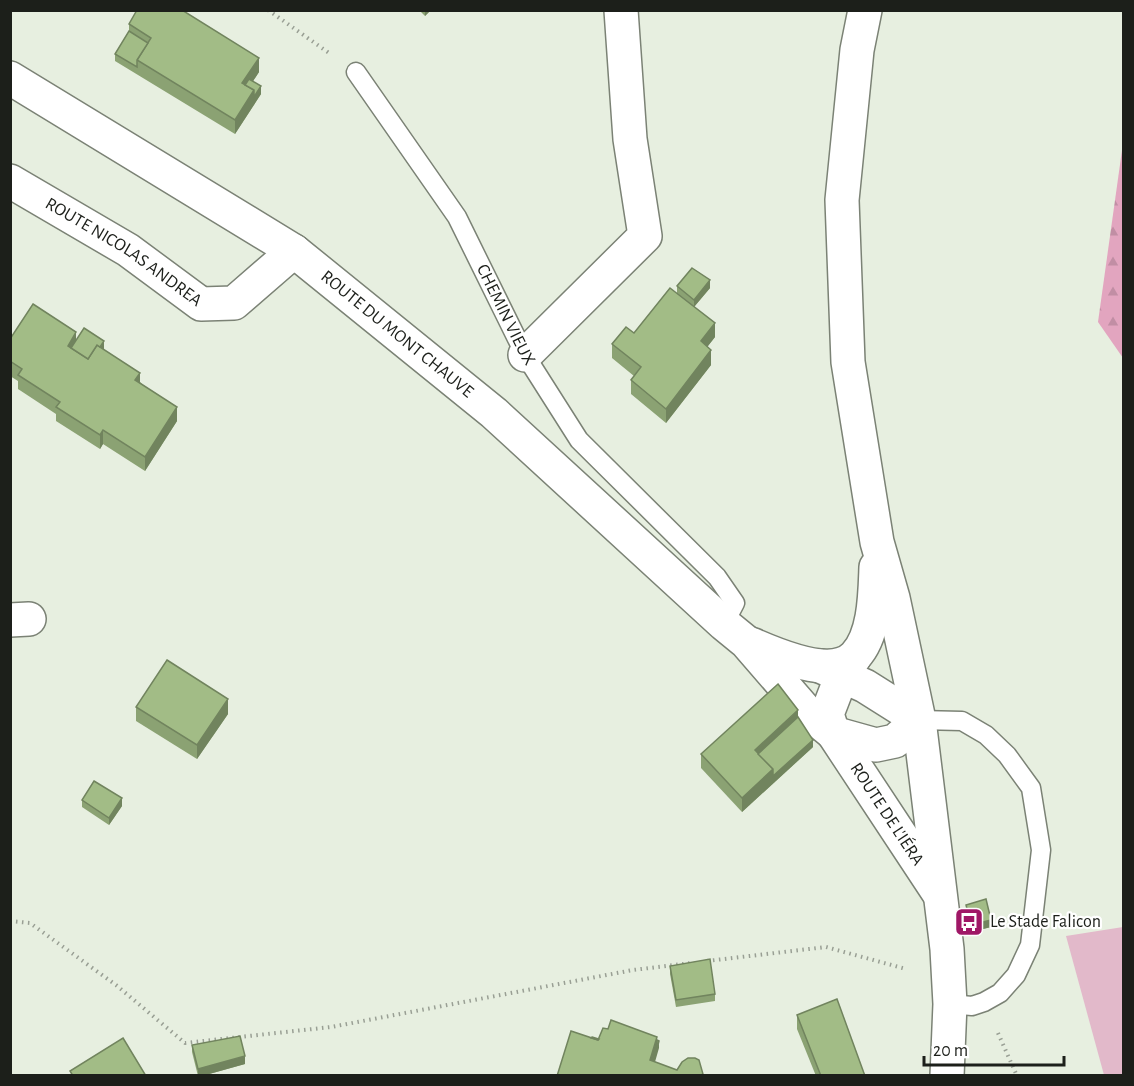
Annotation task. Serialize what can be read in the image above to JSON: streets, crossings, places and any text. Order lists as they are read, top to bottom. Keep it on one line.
{"streets":{"street":["ROUTE NICOLAS ANDREA","ROUTE DU MONT CHAUVE","ROUTE DE L'IÉRA"],"lane":["CHEMIN VIEUX"]},"crossings":[["ROUTE NICOLAS ANDREA","ROUTE DU MONT CHAUVE"],["CHEMIN VIEUX","ROUTE DU MONT CHAUVE"]],"places":{"bus stop":["Le Stade Falicon"]},"scale_bar":"20 m"}
